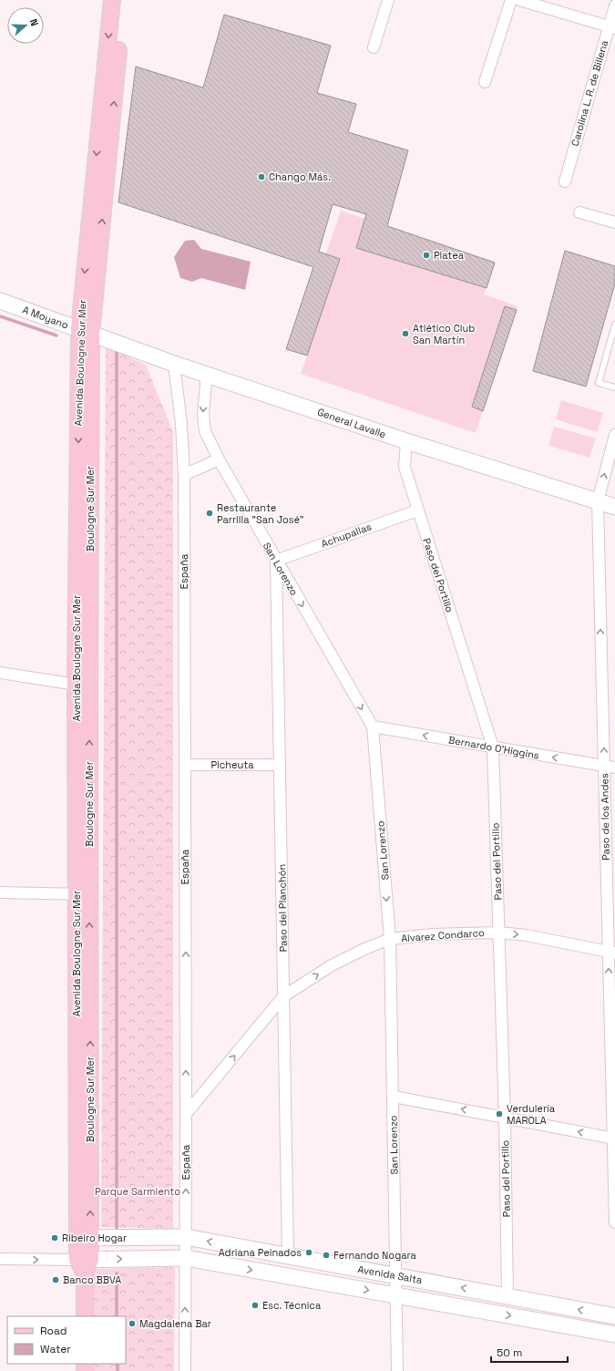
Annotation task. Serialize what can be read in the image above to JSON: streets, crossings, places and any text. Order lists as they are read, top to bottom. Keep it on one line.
{"streets":{"main road":["Avenida Boulogne Sur Mer","Boulogne Sur Mer"],"street":["Carolina L. R. de Billena","A Moyano","General Lavalle","Achupallas","San Lorenzo","España","Paso del Portillo","Bernardo O'Higgins","Picheuta","Paso de los Andes","Paso del Planchón","Alvarez Condarco","Avenida Salta"]},"crossings":[["A Moyano","Avenida Boulogne Sur Mer"],["A Moyano","General Lavalle"],["A Moyano","Boulogne Sur Mer"],["Avenida Boulogne Sur Mer","General Lavalle"],["Avenida Boulogne Sur Mer","Boulogne Sur Mer"],["Avenida Boulogne Sur Mer","Avenida Salta"],["General Lavalle","Boulogne Sur Mer"],["General Lavalle","San Lorenzo"],["General Lavalle","España"],["General Lavalle","Paso del Portillo"],["General Lavalle","Paso de los Andes"],["Achupallas","San Lorenzo"],["Achupallas","Paso del Portillo"],["Achupallas","Paso del Planchón"],["San Lorenzo","Bernardo O'Higgins"],["San Lorenzo","Paso del Planchón"],["San Lorenzo","Alvarez Condarco"],["San Lorenzo","Avenida Salta"],["España","Picheuta"],["España","Alvarez Condarco"],["España","Avenida Salta"],["Paso del Portillo","Bernardo O'Higgins"],["Paso del Portillo","Alvarez Condarco"],["Paso del Portillo","Avenida Salta"],["Bernardo O'Higgins","Paso de los Andes"],["Picheuta","Paso del Planchón"],["Paso de los Andes","Alvarez Condarco"],["Paso del Planchón","Alvarez Condarco"],["Paso del Planchón","Avenida Salta"]],"one_way":["San Lorenzo","España","Bernardo O'Higgins","Paso de los Andes","Alvarez Condarco"],"parks":["Parque Sarmiento"],"places":["Chango Más.","Platea","Atlético Club San Martín","Restaurante Parrilla \"San José\"","Verdulería MAROLA","Ribeiro Hogar","Adriana Peinados","Fernando Nogara","Banco BBVA","Esc. Técnica","Magdalena Bar"],"legend":["Road","Water"],"scale_bar":"50 m","north":"right"}
